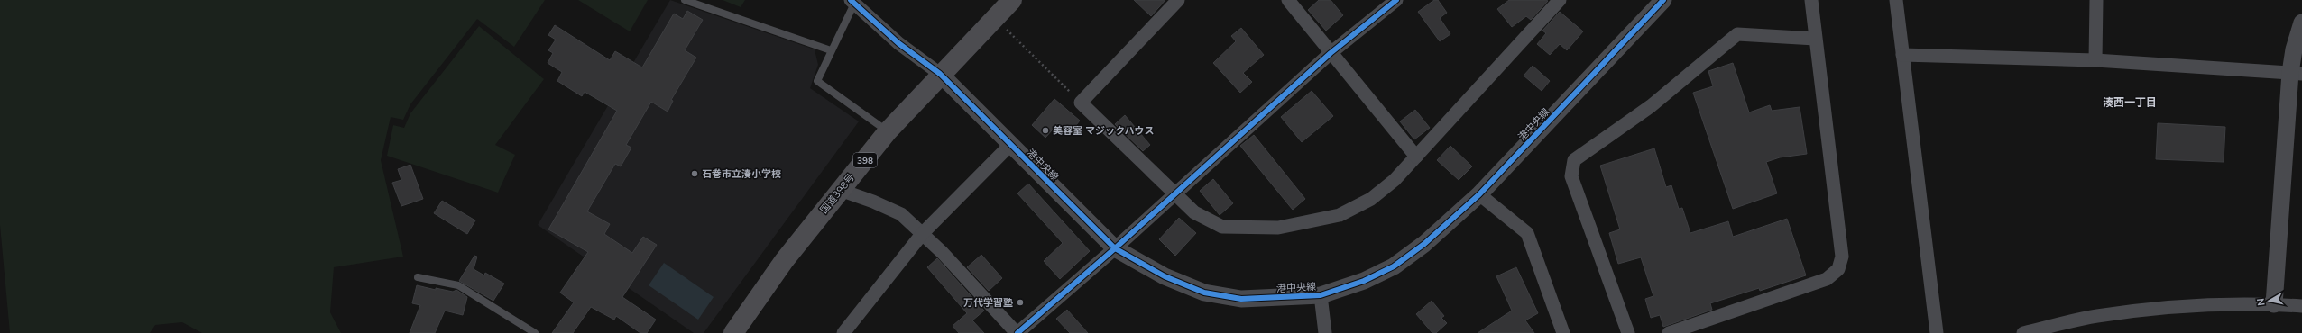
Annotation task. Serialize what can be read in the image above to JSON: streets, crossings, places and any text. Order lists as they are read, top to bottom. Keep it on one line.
{"streets":{"highway":["398","国道398号"],"street":["港中央線"]},"crossings":[["港中央線","国道398号"]],"districts":["湊西一丁目"],"places":["美容室 マジックハウス","石巻市立湊小学校","万代学習塾"],"north":"left"}
